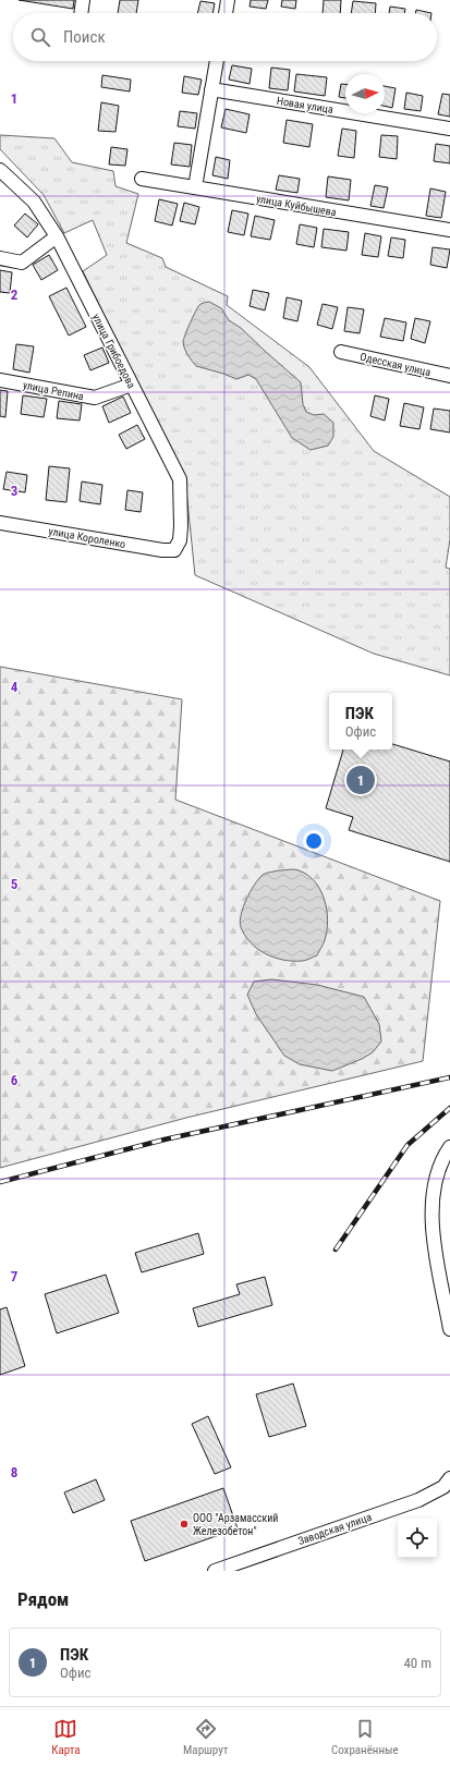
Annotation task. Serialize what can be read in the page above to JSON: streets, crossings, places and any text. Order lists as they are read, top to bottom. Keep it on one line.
{"streets":{"street":["Новая улица","улица Куйбышева","улица Грибоедова","Одесская улица","улица Репина","улица Короленко","Заводская улица"]},"crossings":[["улица Грибоедова","улица Репина"],["улица Грибоедова","улица Короленко"]],"places":["ООО \"Арзамасский Железобетон\""],"north":"right","page":{"search":"Поиск","popup":["ПЭК","Офис"],"pins":"1","heading":"Рядом","list":[{"mark":"1","name":"ПЭК","note":"Офис","value":"40 m"}],"nav":["Карта","Маршрут","Сохранённые"]},"grid":{"rows":["1","2","3","4","5","6","7","8"]}}
